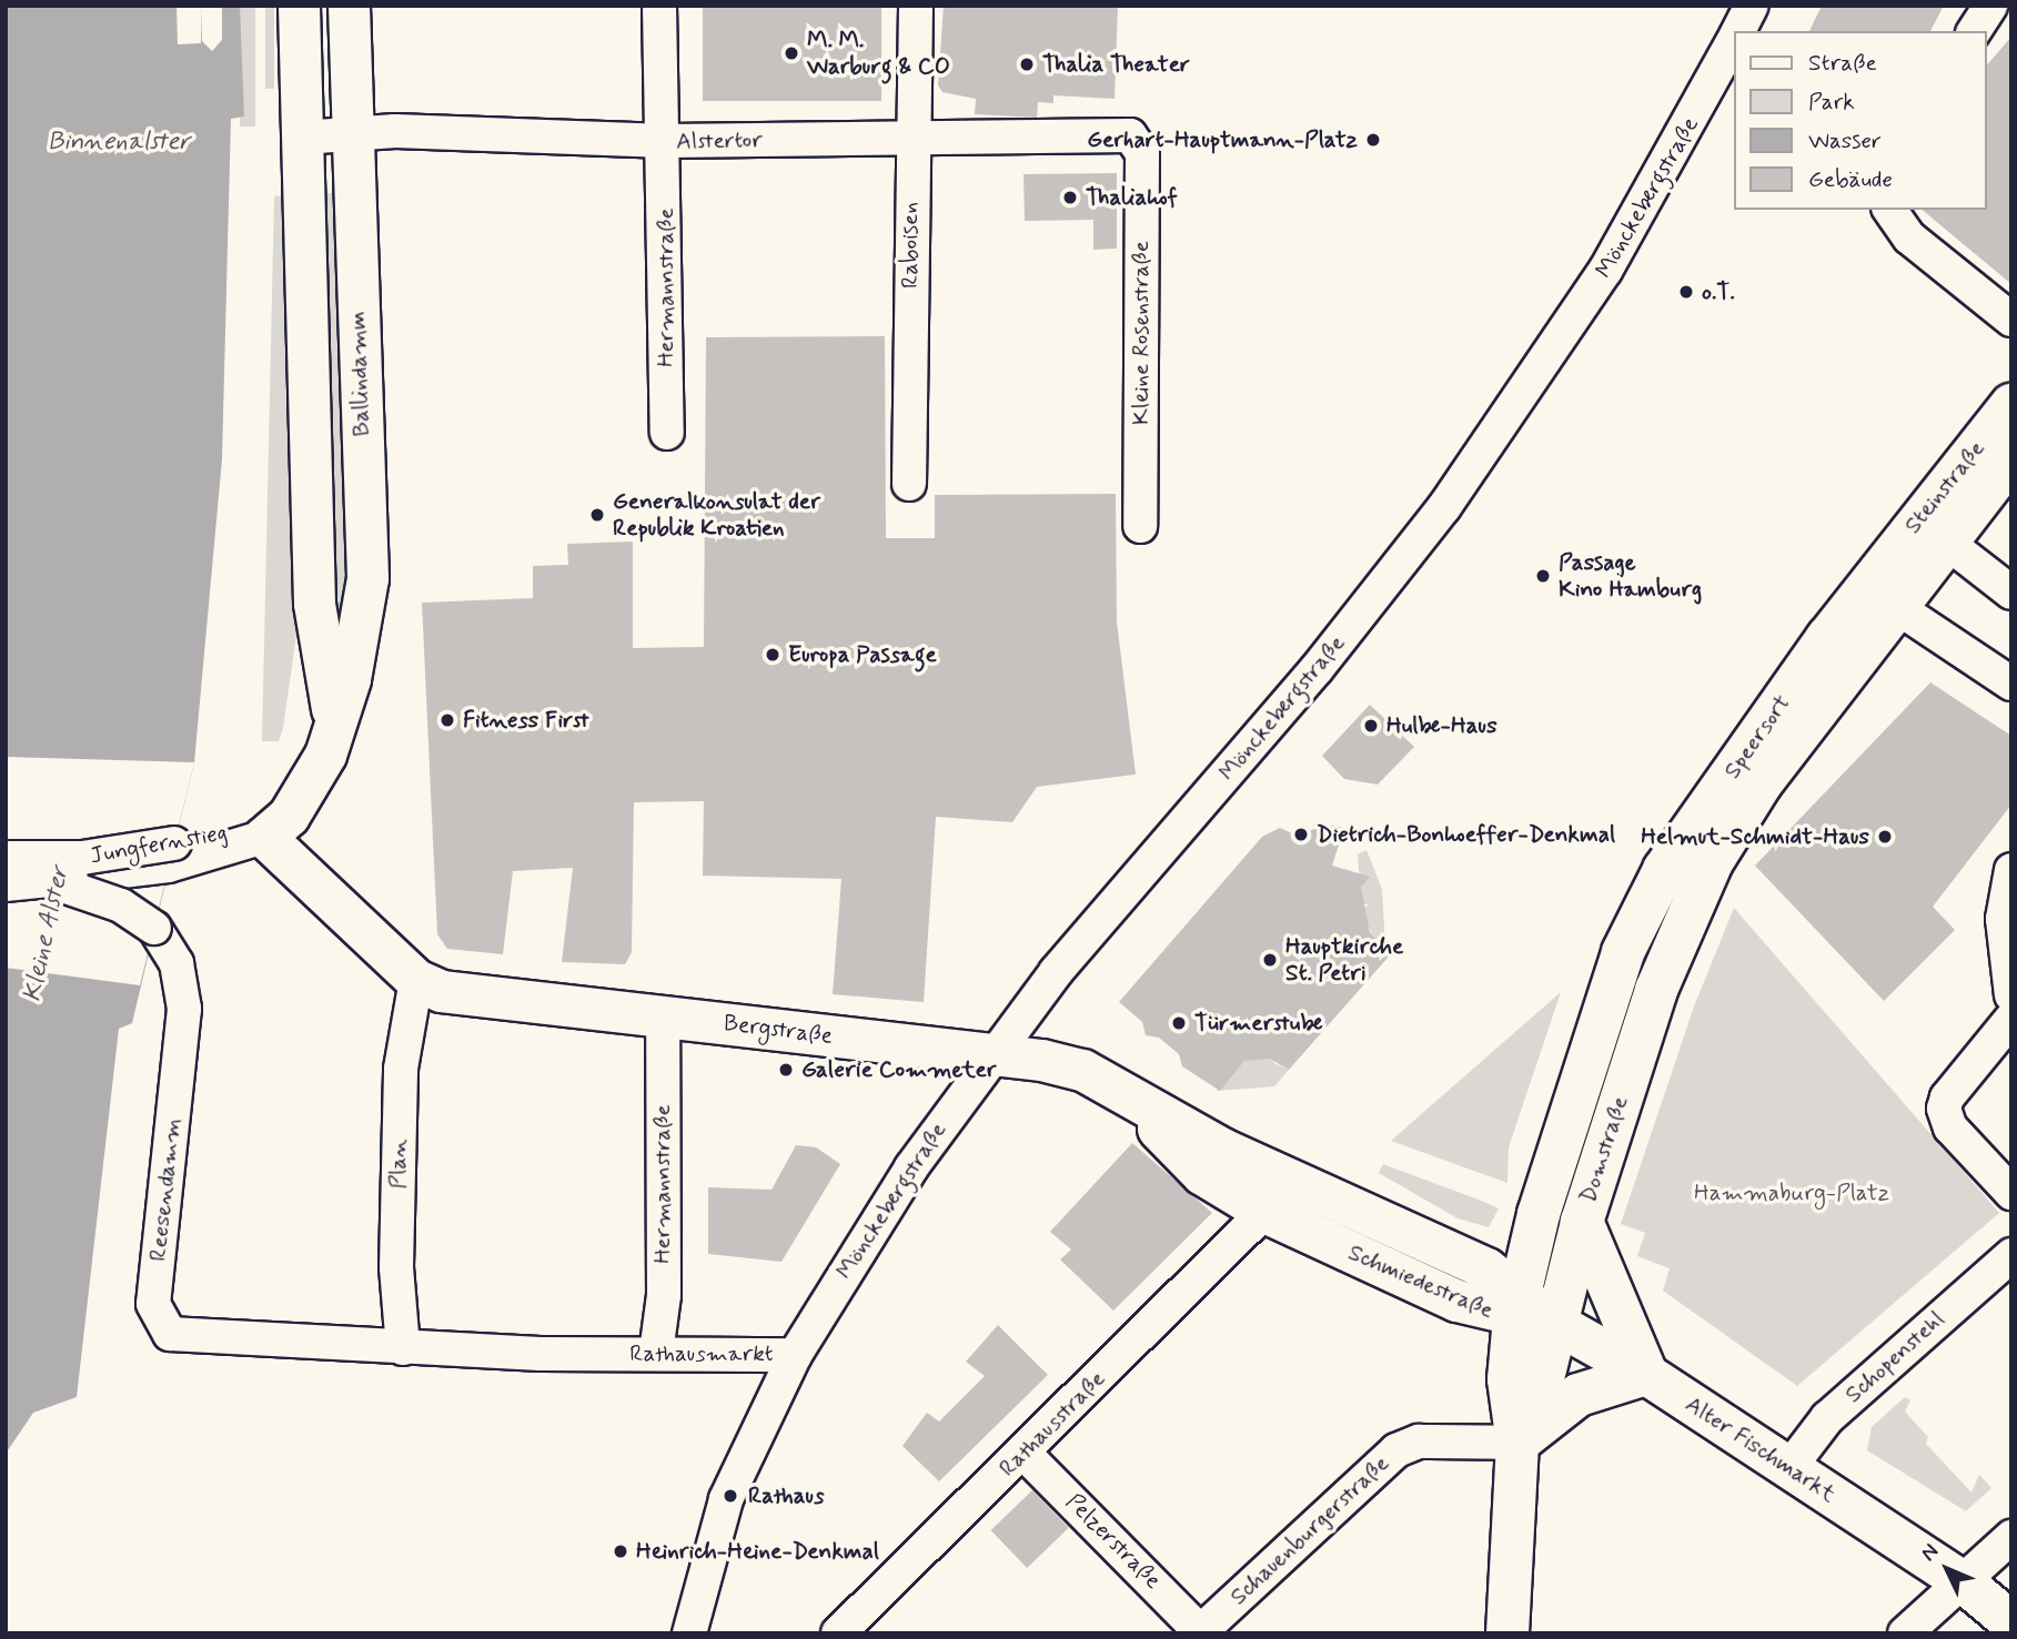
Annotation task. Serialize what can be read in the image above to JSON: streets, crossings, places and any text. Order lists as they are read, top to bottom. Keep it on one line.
{"streets":{"main road":["Steinstraße","Speersort","Domstraße"],"street":["Alstertor","Mönckebergstraße","Raboisen","Hermannstraße","Kleine Rosenstraße","Ballindamm","Jungfernstieg","Bergstraße","Plan","Reesendamm","Schmiedestraße","Rathausmarkt","Schopenstehl","Rathausstraße","Alter Fischmarkt","Schauenburgerstraße","Pelzerstraße"]},"crossings":[["Alstertor","Raboisen"],["Alstertor","Hermannstraße"],["Alstertor","Kleine Rosenstraße"],["Alstertor","Ballindamm"],["Mönckebergstraße","Bergstraße"],["Mönckebergstraße","Rathausmarkt"],["Hermannstraße","Bergstraße"],["Hermannstraße","Rathausmarkt"],["Ballindamm","Jungfernstieg"],["Steinstraße","Speersort"],["Speersort","Domstraße"],["Jungfernstieg","Reesendamm"],["Bergstraße","Plan"],["Bergstraße","Schmiedestraße"],["Bergstraße","Rathausstraße"],["Domstraße","Schmiedestraße"],["Domstraße","Alter Fischmarkt"],["Domstraße","Schauenburgerstraße"],["Plan","Reesendamm"],["Plan","Rathausmarkt"],["Reesendamm","Rathausmarkt"],["Schmiedestraße","Rathausstraße"],["Schmiedestraße","Alter Fischmarkt"],["Schopenstehl","Alter Fischmarkt"],["Rathausstraße","Pelzerstraße"],["Schauenburgerstraße","Pelzerstraße"]],"water":["Binnenalster","Kleine Alster"],"parks":["Hammaburg-Platz"],"places":["M. M. Warburg & CO","Thalia Theater","Gerhart-Hauptmann-Platz","Thaliahof","o.T.","Generalkonsulat der Republik Kroatien","Passage Kino Hamburg","Europa Passage","Fitness First","Hulbe-Haus","Dietrich-Bonhoeffer-Denkmal","Helmut-Schmidt-Haus","Hauptkirche St. Petri","Türmerstube","Galerie Commeter","Rathaus","Heinrich-Heine-Denkmal"],"legend":["Straße","Park","Wasser","Gebäude"],"north":"top left"}
